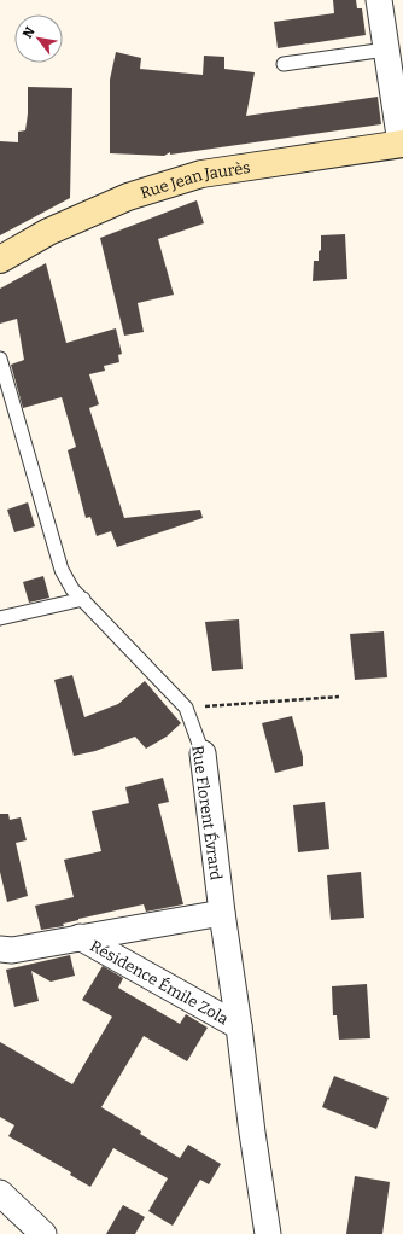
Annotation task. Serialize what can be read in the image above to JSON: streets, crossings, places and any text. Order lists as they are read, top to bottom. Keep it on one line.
{"streets":{"main road":["Rue Jean Jaurès"],"street":["Rue Florent Évrard","Résidence Émile Zola"]},"crossings":[["Rue Florent Évrard","Résidence Émile Zola"]],"north":"top left"}
